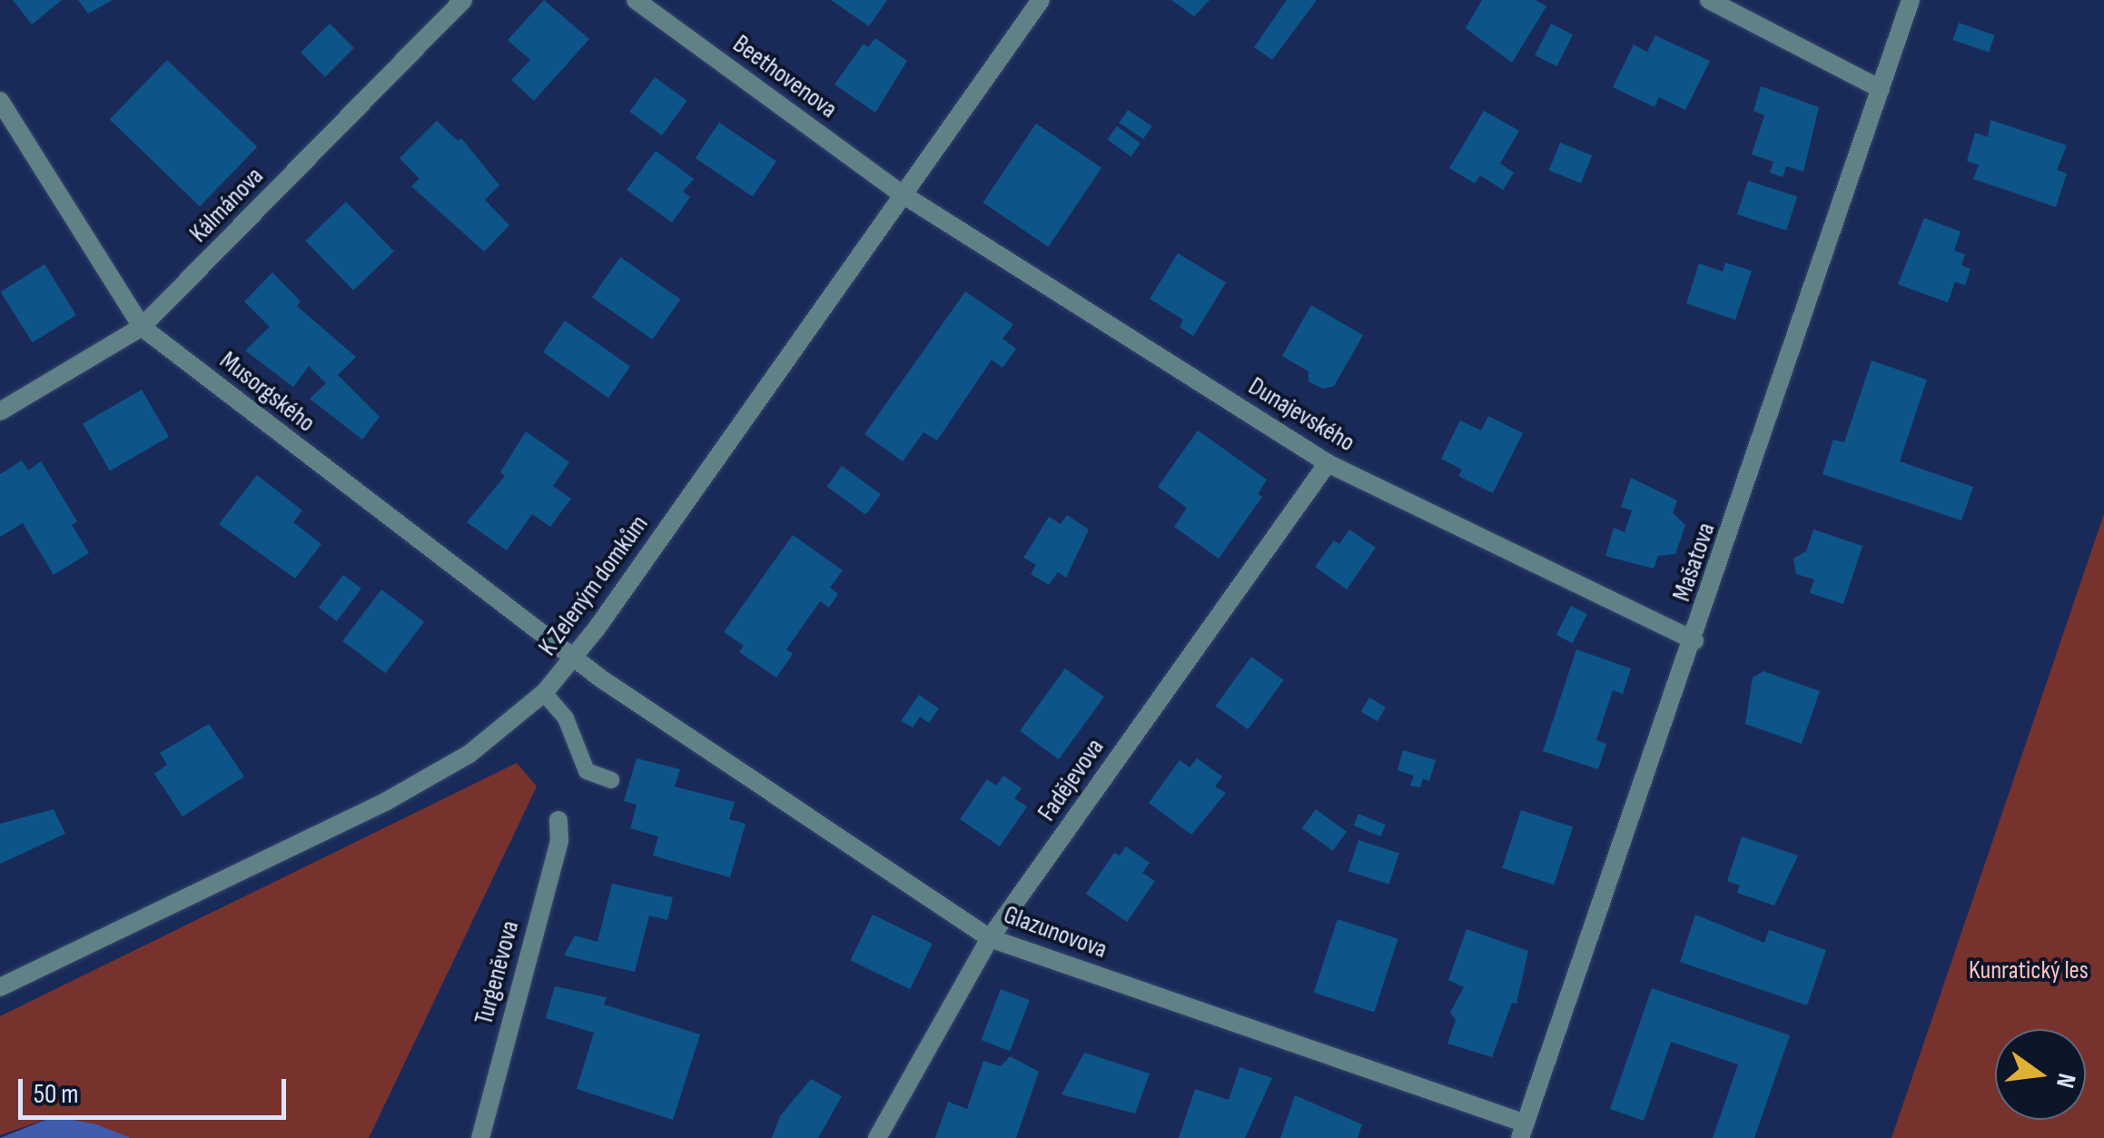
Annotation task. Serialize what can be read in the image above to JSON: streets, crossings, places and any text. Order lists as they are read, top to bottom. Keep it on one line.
{"streets":{"street":["Beethovenova","Kálmánova","Musorgského","Dunajevského","Mašatova","K Zeleným domkům","Fadějevova","Glazunovova","Turgeněvova"]},"crossings":[["Beethovenova","Dunajevského"],["Beethovenova","K Zeleným domkům"],["Kálmánova","Musorgského"],["Musorgského","K Zeleným domkům"],["Musorgského","Glazunovova"],["Dunajevského","Mašatova"],["Dunajevského","K Zeleným domkům"],["Dunajevského","Fadějevova"],["Mašatova","Glazunovova"],["K Zeleným domkům","Glazunovova"],["Fadějevova","Glazunovova"]],"parks":["Kunratický les"],"scale_bar":"50 m","north":"right"}
